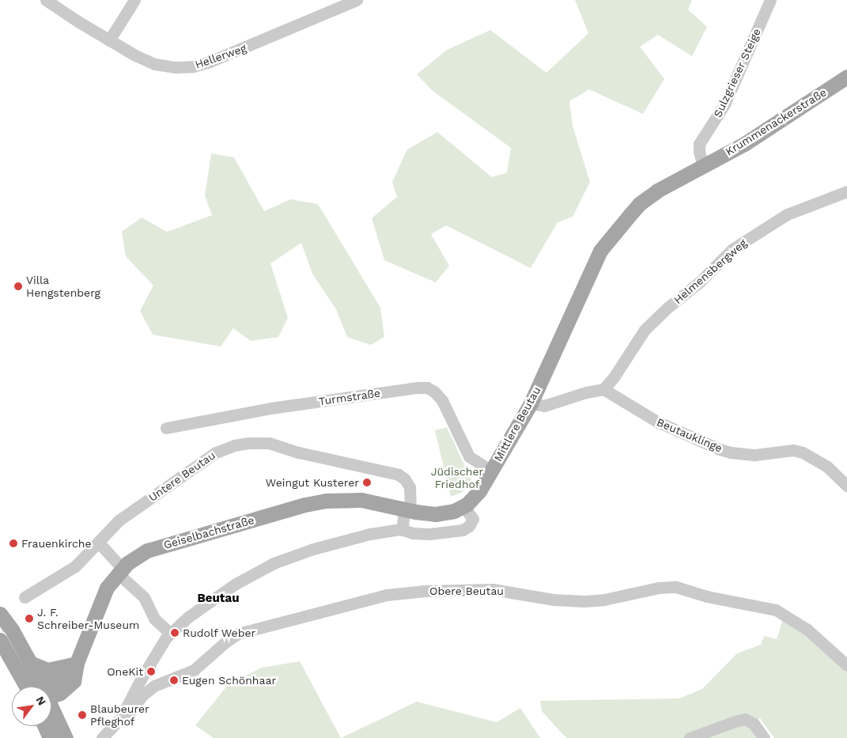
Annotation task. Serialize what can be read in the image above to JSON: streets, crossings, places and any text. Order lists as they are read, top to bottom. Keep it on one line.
{"streets":{"main road":["Krummenackerstraße","Mittlere Beutau","Geiselbachstraße"],"street":["Hellerweg","Sulzgrieser Steige","Helmensbergweg","Turmstraße","Beutauklinge","Untere Beutau","Obere Beutau"]},"crossings":[["Sulzgrieser Steige","Krummenackerstraße"],["Sulzgrieser Steige","Mittlere Beutau"],["Krummenackerstraße","Mittlere Beutau"],["Helmensbergweg","Beutauklinge"],["Turmstraße","Mittlere Beutau"],["Mittlere Beutau","Untere Beutau"],["Mittlere Beutau","Geiselbachstraße"],["Untere Beutau","Geiselbachstraße"]],"districts":["Beutau"],"parks":["Jüdischer Friedhof"],"places":["Villa Hengstenberg","Weingut Kusterer","Frauenkirche","J. F. Schreiber-Museum","Rudolf Weber","OneKit","Eugen Schönhaar","Blaubeurer Pfleghof"],"north":"top right"}
